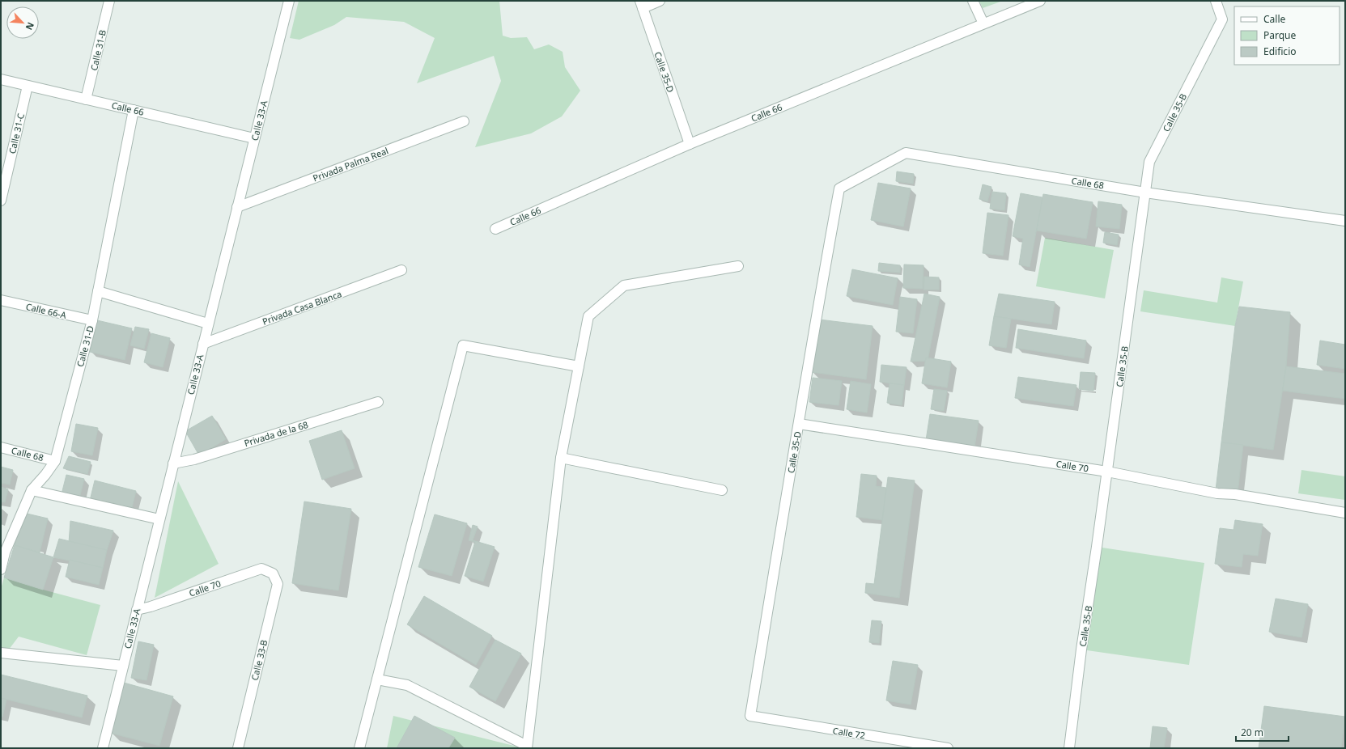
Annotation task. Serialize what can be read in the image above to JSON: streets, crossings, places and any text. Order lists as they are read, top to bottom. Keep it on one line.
{"streets":{"street":["Calle 31-B","Calle 35-D","Calle 66","Calle 35-B","Calle 33-A","Calle 31-C","Privada Palma Real","Calle 68","Privada Casa Blanca","Calle 66-A","Calle 31-D","Privada de la 68","Calle 70","Calle 33-B","Calle 72"]},"crossings":[["Calle 31-B","Calle 66"],["Calle 35-D","Calle 66"],["Calle 35-D","Calle 68"],["Calle 35-D","Calle 70"],["Calle 35-D","Calle 72"],["Calle 66","Calle 33-A"],["Calle 66","Calle 31-C"],["Calle 66","Calle 31-D"],["Calle 35-B","Calle 68"],["Calle 35-B","Calle 70"],["Calle 33-A","Privada Palma Real"],["Calle 33-A","Privada Casa Blanca"],["Calle 33-A","Privada de la 68"],["Calle 33-A","Calle 70"],["Calle 68","Calle 31-D"],["Calle 66-A","Calle 31-D"],["Calle 70","Calle 33-B"]],"legend":["Calle","Parque","Edificio"],"scale_bar":"20 m","north":"bottom right"}
